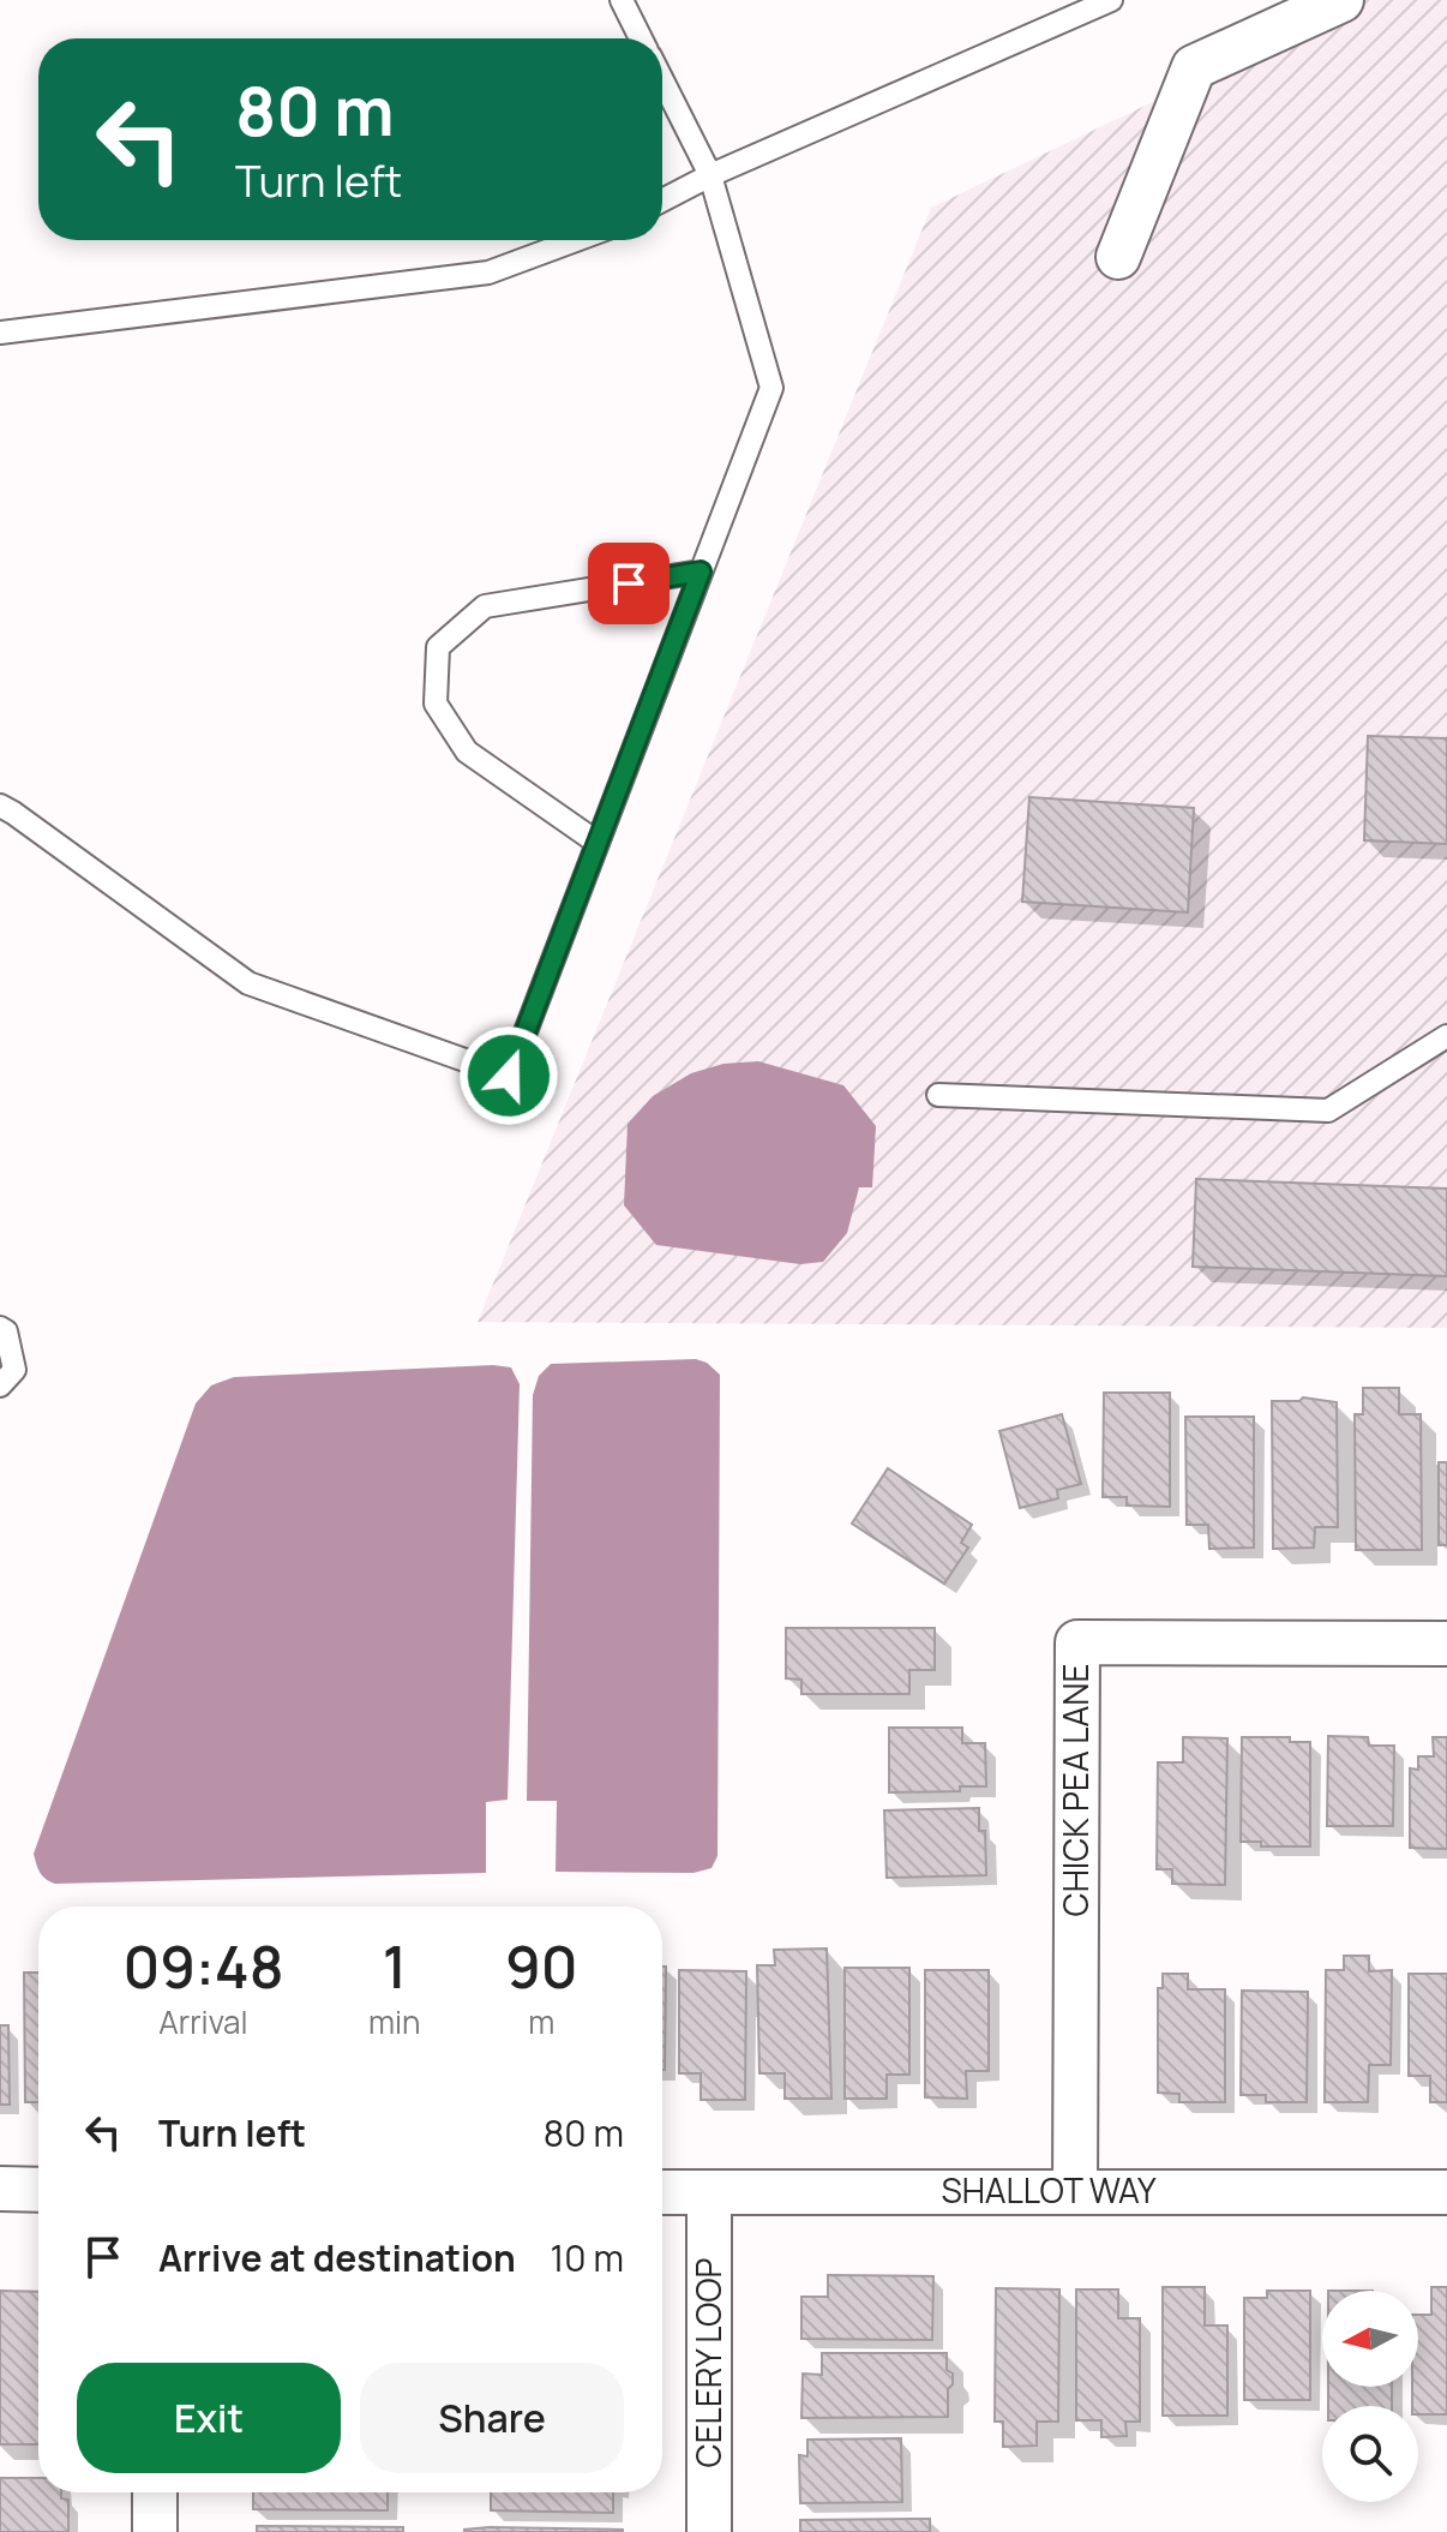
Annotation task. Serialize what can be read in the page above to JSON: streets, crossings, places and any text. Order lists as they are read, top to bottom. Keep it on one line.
{"streets":{"street":["CHICK PEA LANE","SHALLOT WAY","CELERY LOOP"]},"crossings":[["CHICK PEA LANE","SHALLOT WAY"],["SHALLOT WAY","CELERY LOOP"]],"north":"left","page":{"turn":["80 m","Turn left"],"eta":["09:48","Arrival","1","min","90","m"],"list":[{"name":"Turn left","value":"80 m"},{"name":"Arrive at destination","value":"10 m"}],"buttons":["Exit","Share"]}}
